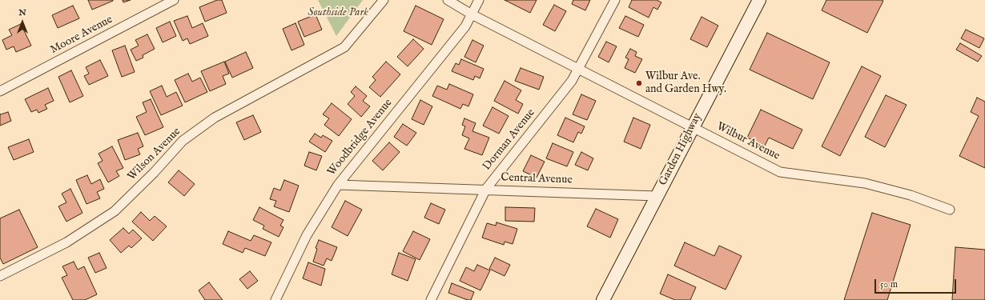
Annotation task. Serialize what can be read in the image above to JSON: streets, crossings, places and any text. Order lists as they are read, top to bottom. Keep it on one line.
{"streets":{"main road":["Garden Highway"],"street":["Moore Avenue","Woodbridge Avenue","Dorman Avenue","Wilbur Avenue","Wilson Avenue","Central Avenue"]},"crossings":[["Woodbridge Avenue","Wilbur Avenue"],["Woodbridge Avenue","Central Avenue"],["Dorman Avenue","Wilbur Avenue"],["Dorman Avenue","Central Avenue"],["Wilbur Avenue","Garden Highway"],["Garden Highway","Central Avenue"]],"parks":["Southside Park"],"places":["Wilbur Ave. and Garden Hwy."],"scale_bar":"50 m","north":"top"}
